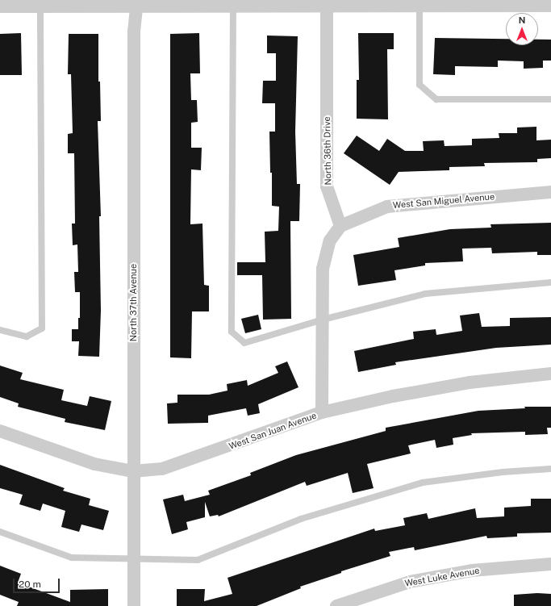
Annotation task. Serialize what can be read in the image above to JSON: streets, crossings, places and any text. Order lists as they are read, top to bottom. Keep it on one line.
{"streets":{"street":["North 36th Drive","West San Miguel Avenue","North 37th Avenue","West San Juan Avenue","West Luke Avenue"]},"crossings":[["North 36th Drive","West San Miguel Avenue"],["North 37th Avenue","West San Juan Avenue"]],"scale_bar":"20 m","north":"top"}
